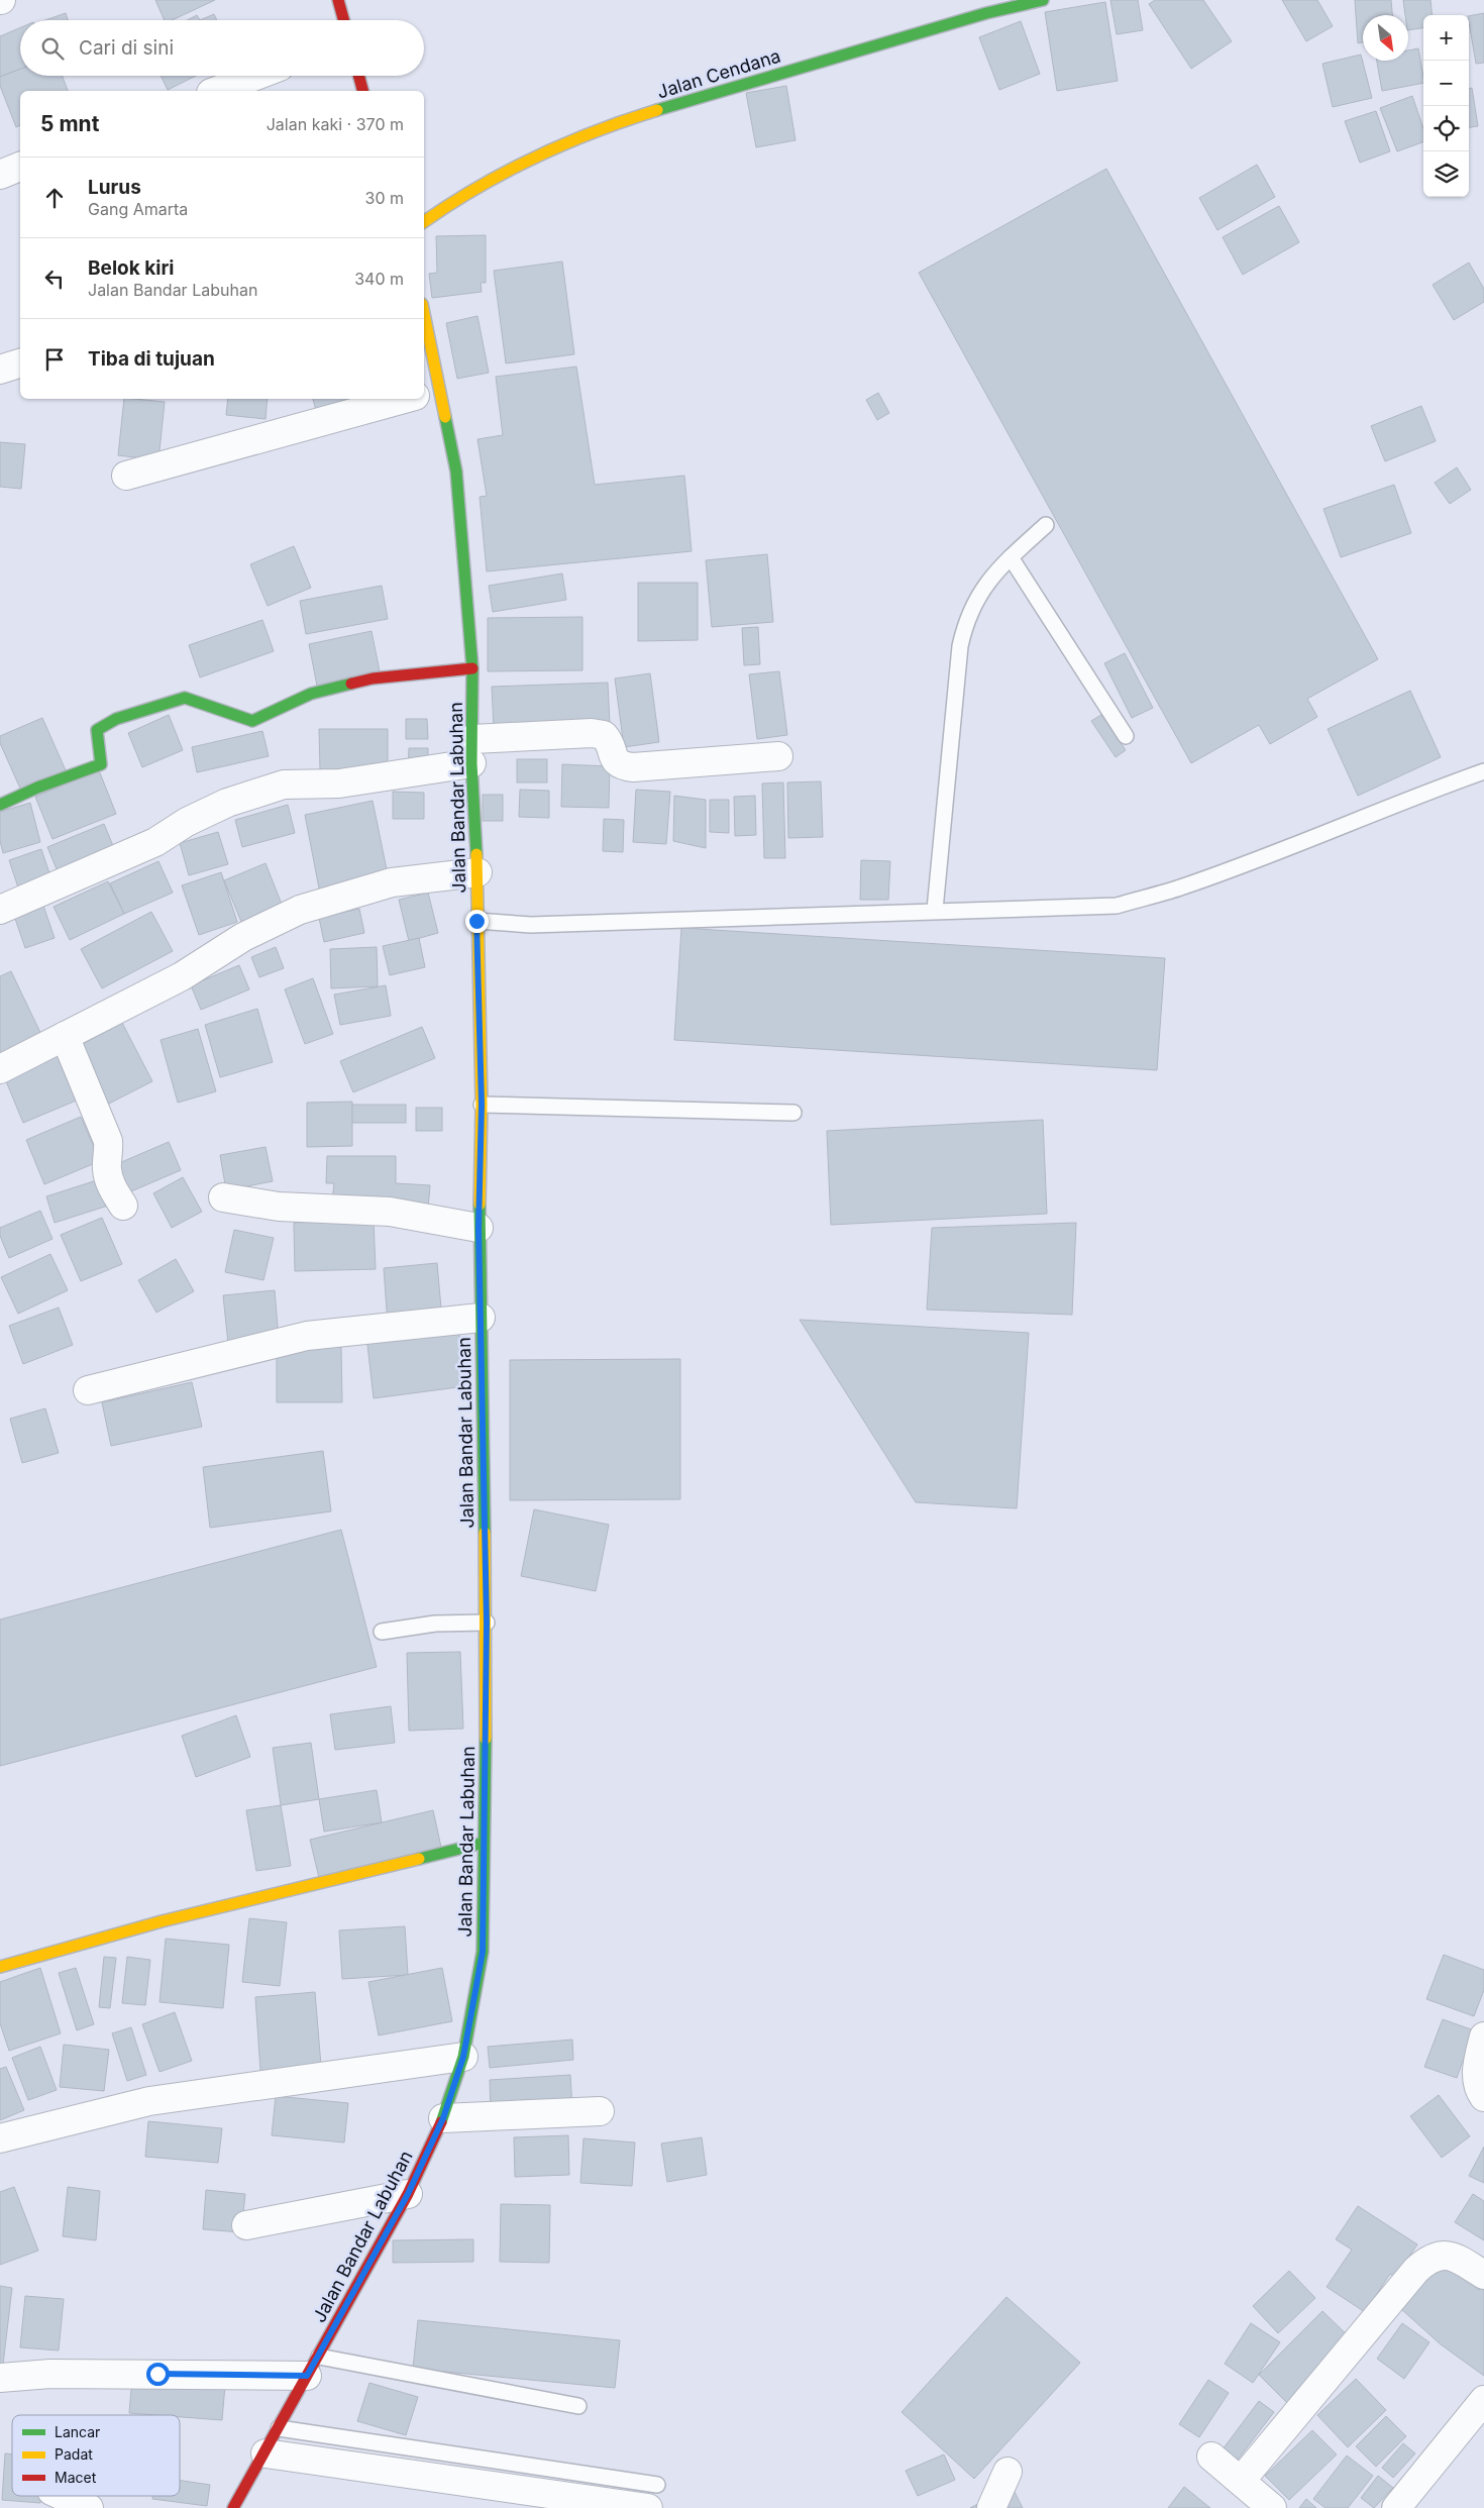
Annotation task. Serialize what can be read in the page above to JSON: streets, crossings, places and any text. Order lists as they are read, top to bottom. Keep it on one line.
{"streets":{"main road":["Jalan Cendana","Jalan Bandar Labuhan"]},"legend":["Lancar","Padat","Macet"],"north":"bottom right","page":{"map_buttons":["+","−"],"search":"Cari di sini","heading":["5 mnt","Jalan kaki · 370 m"],"list":[["Lurus","Gang Amarta","30 m"],["Belok kiri","Jalan Bandar Labuhan","340 m"],"Tiba di tujuan"]}}
